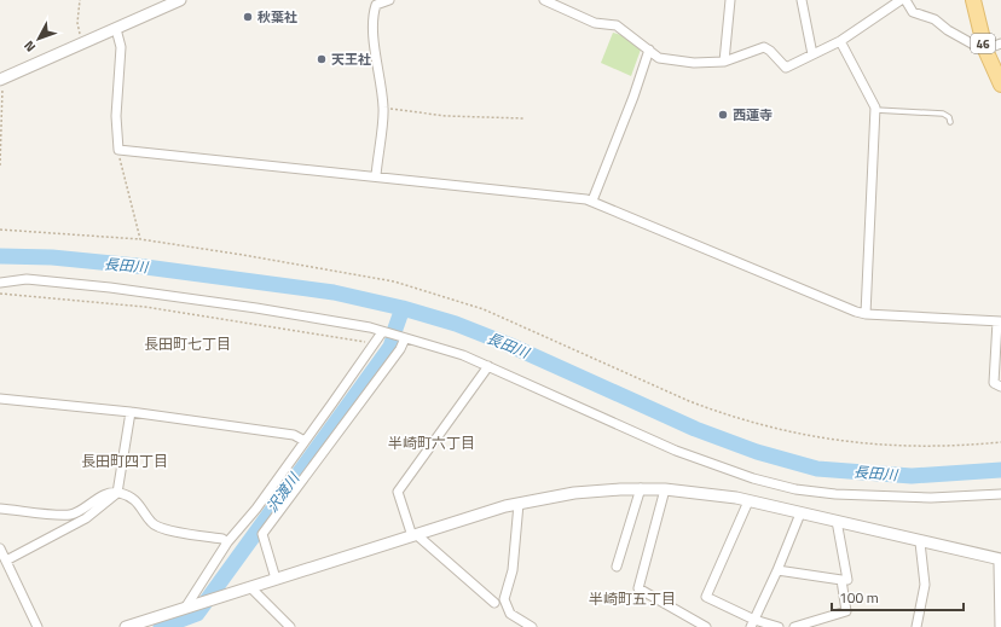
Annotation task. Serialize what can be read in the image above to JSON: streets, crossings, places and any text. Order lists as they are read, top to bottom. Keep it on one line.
{"streets":{"main road":["46"]},"districts":["長田町七丁目","半崎町六丁目","長田町四丁目","半崎町五丁目"],"water":["長田川","沢渡川"],"places":["秋葉社","天王社","西蓮寺"],"scale_bar":"100 m","north":"bottom left"}
